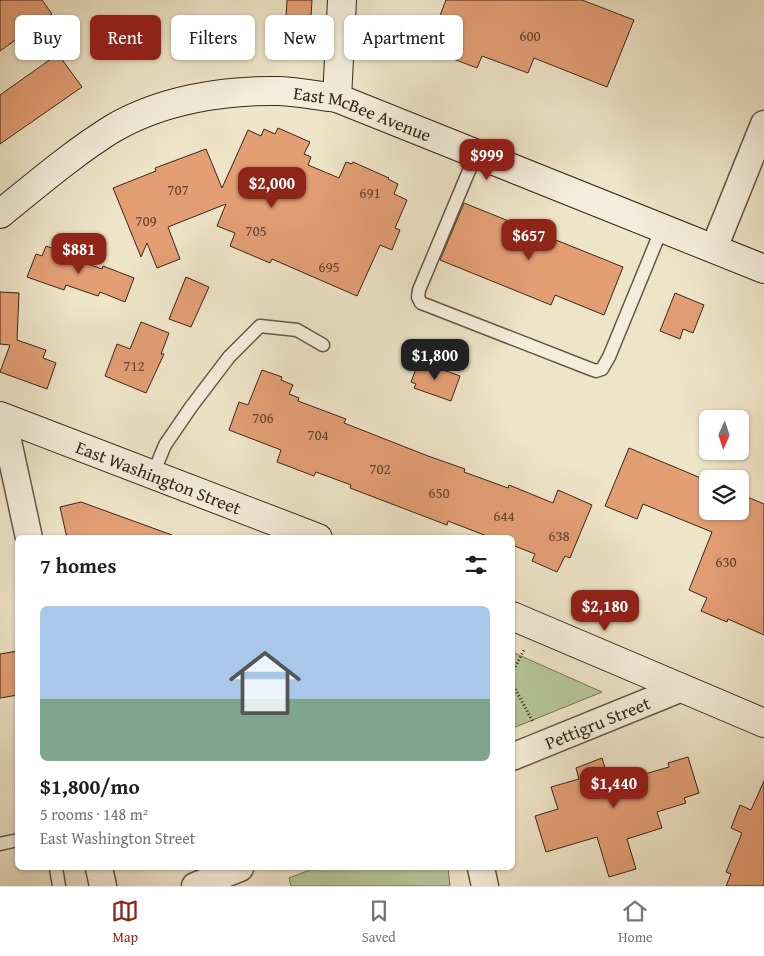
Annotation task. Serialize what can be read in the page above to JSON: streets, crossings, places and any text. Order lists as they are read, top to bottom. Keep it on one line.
{"streets":{"street":["East McBee Avenue","East Washington Street","Pettigru Street"]},"house_numbers":["600","707","691","709","705","695","712","706","704","702","650","644","638","630"],"north":"bottom","page":{"chip":["Buy","Rent","Filters","New","Apartment"],"price":["$999","$2,000","$657","$881","$1,800","$2,180","$1,440"],"heading":"7 homes","list":[{"name":"$1,800/mo","note":"5 rooms · 148 m² · East Washington Street"}],"tabs":["Map","Saved","Home"]}}
